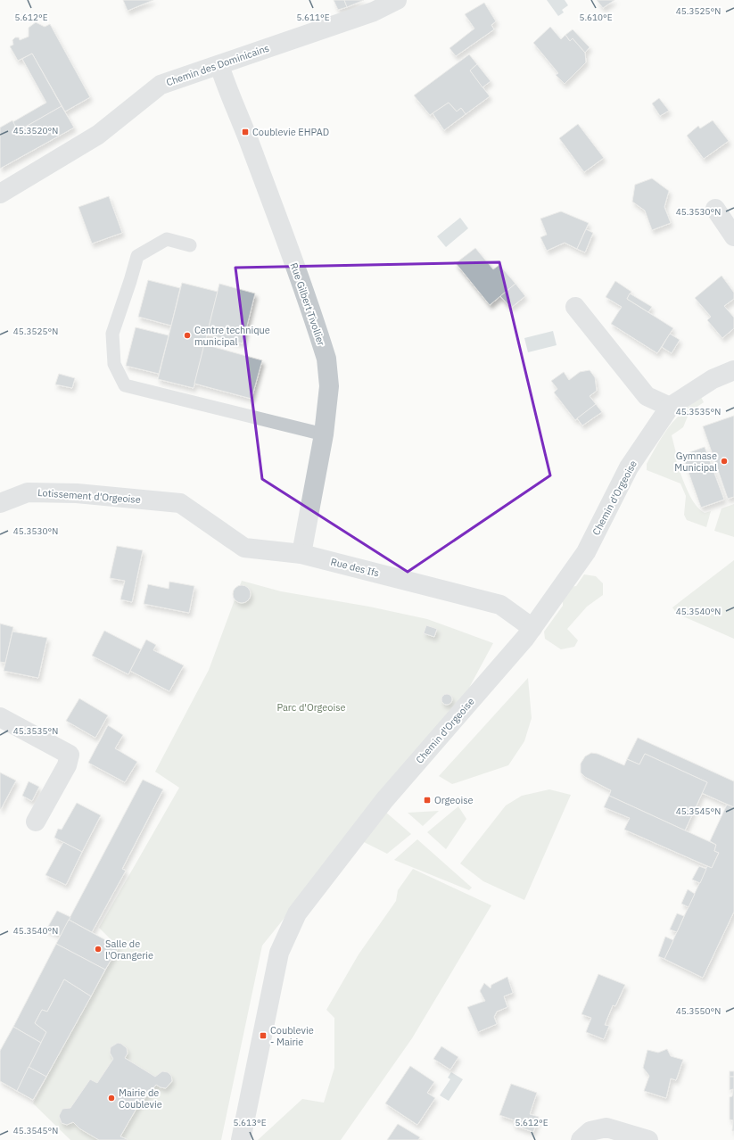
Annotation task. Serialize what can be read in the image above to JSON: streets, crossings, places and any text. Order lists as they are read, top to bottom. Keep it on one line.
{"streets":{"street":["Chemin des Dominicains","Rue Gilbert Tivollier","Lotissement d'Orgeoise","Chemin d'Orgeoise","Rue des Ifs"]},"crossings":[["Chemin des Dominicains","Rue Gilbert Tivollier"],["Rue Gilbert Tivollier","Rue des Ifs"],["Lotissement d'Orgeoise","Rue des Ifs"],["Chemin d'Orgeoise","Rue des Ifs"]],"parks":["Parc d'Orgeoise"],"places":{"transit":["Coublevie EHPAD","Orgeoise","Coublevie - Mairie"],"other":["Centre technique municipal","Gymnase Municipal","Salle de l'Orangerie","Mairie de Coublevie"]},"coordinates":["45.3525°N","5.612°E","5.611°E","5.610°E","45.3520°N","45.3530°N","45.3535°N","45.3540°N","45.3545°N","45.3550°N","5.613°E"]}
